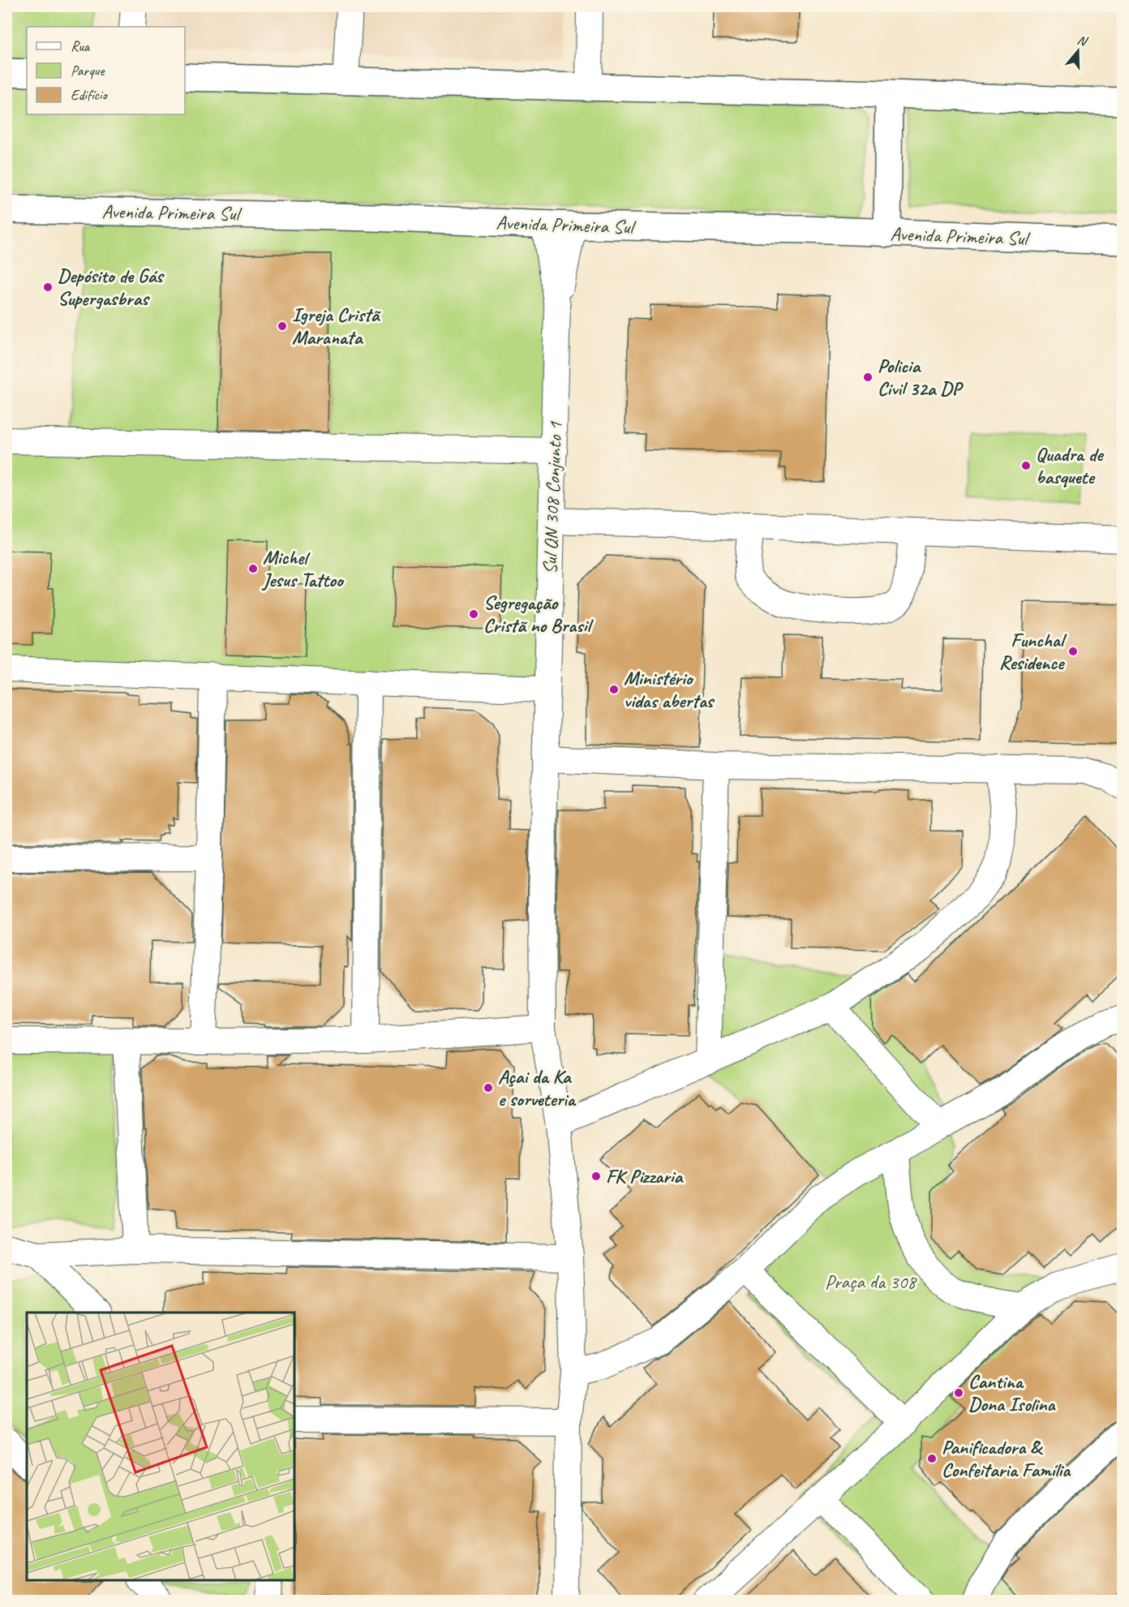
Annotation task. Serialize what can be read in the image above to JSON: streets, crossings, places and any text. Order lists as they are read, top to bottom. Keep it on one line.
{"streets":{"main road":["Avenida Primeira Sul"],"street":["Sul QN 308 Conjunto 1"]},"crossings":[["Avenida Primeira Sul","Sul QN 308 Conjunto 1"]],"parks":["Praça da 308"],"places":["Depósito de Gás Supergasbras","Igreja Cristã Maranata","Policia Civil 32a DP","Quadra de basquete","Michel Jesus Tattoo","Segregação Cristã no Brasil","Funchal Residence","Ministério vidas abertas","Açai da Ka e sorveteria","FK Pizzaria","Cantina Dona Isolina","Panificadora & Confeitaria Família"],"legend":["Rua","Parque","Edifício"],"north":"top"}
